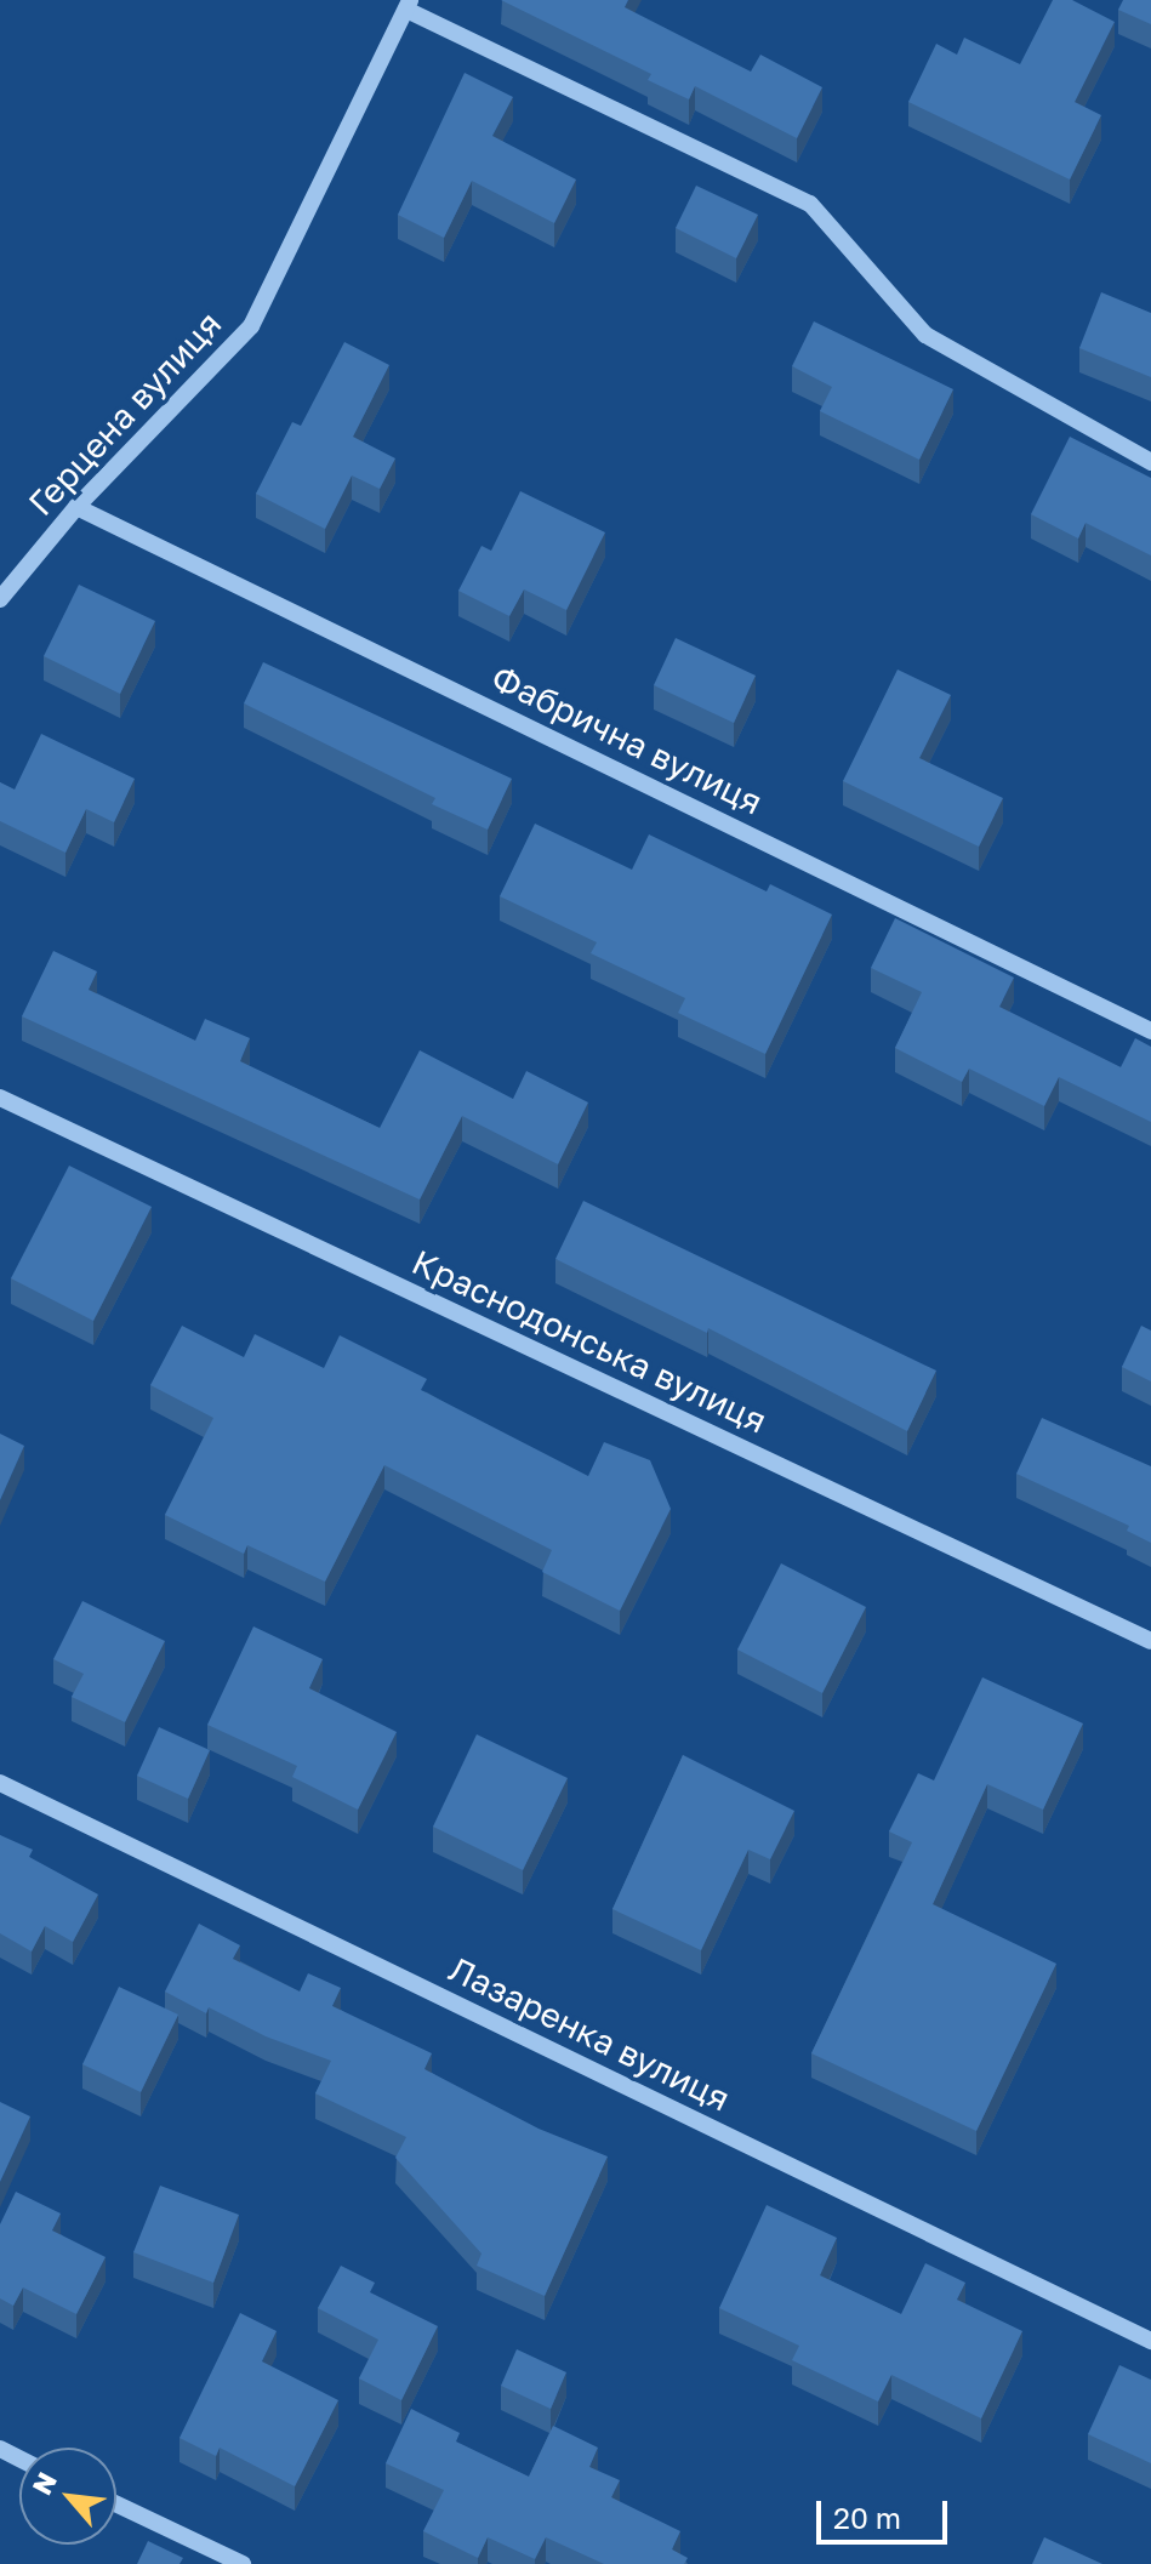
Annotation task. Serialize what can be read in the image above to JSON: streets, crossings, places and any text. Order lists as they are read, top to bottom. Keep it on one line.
{"streets":{"street":["Герцена вулиця","Фабрична вулиця","Краснодонська вулиця","Лазаренка вулиця"]},"crossings":[["Герцена вулиця","Фабрична вулиця"]],"scale_bar":"20 m","north":"top left"}
